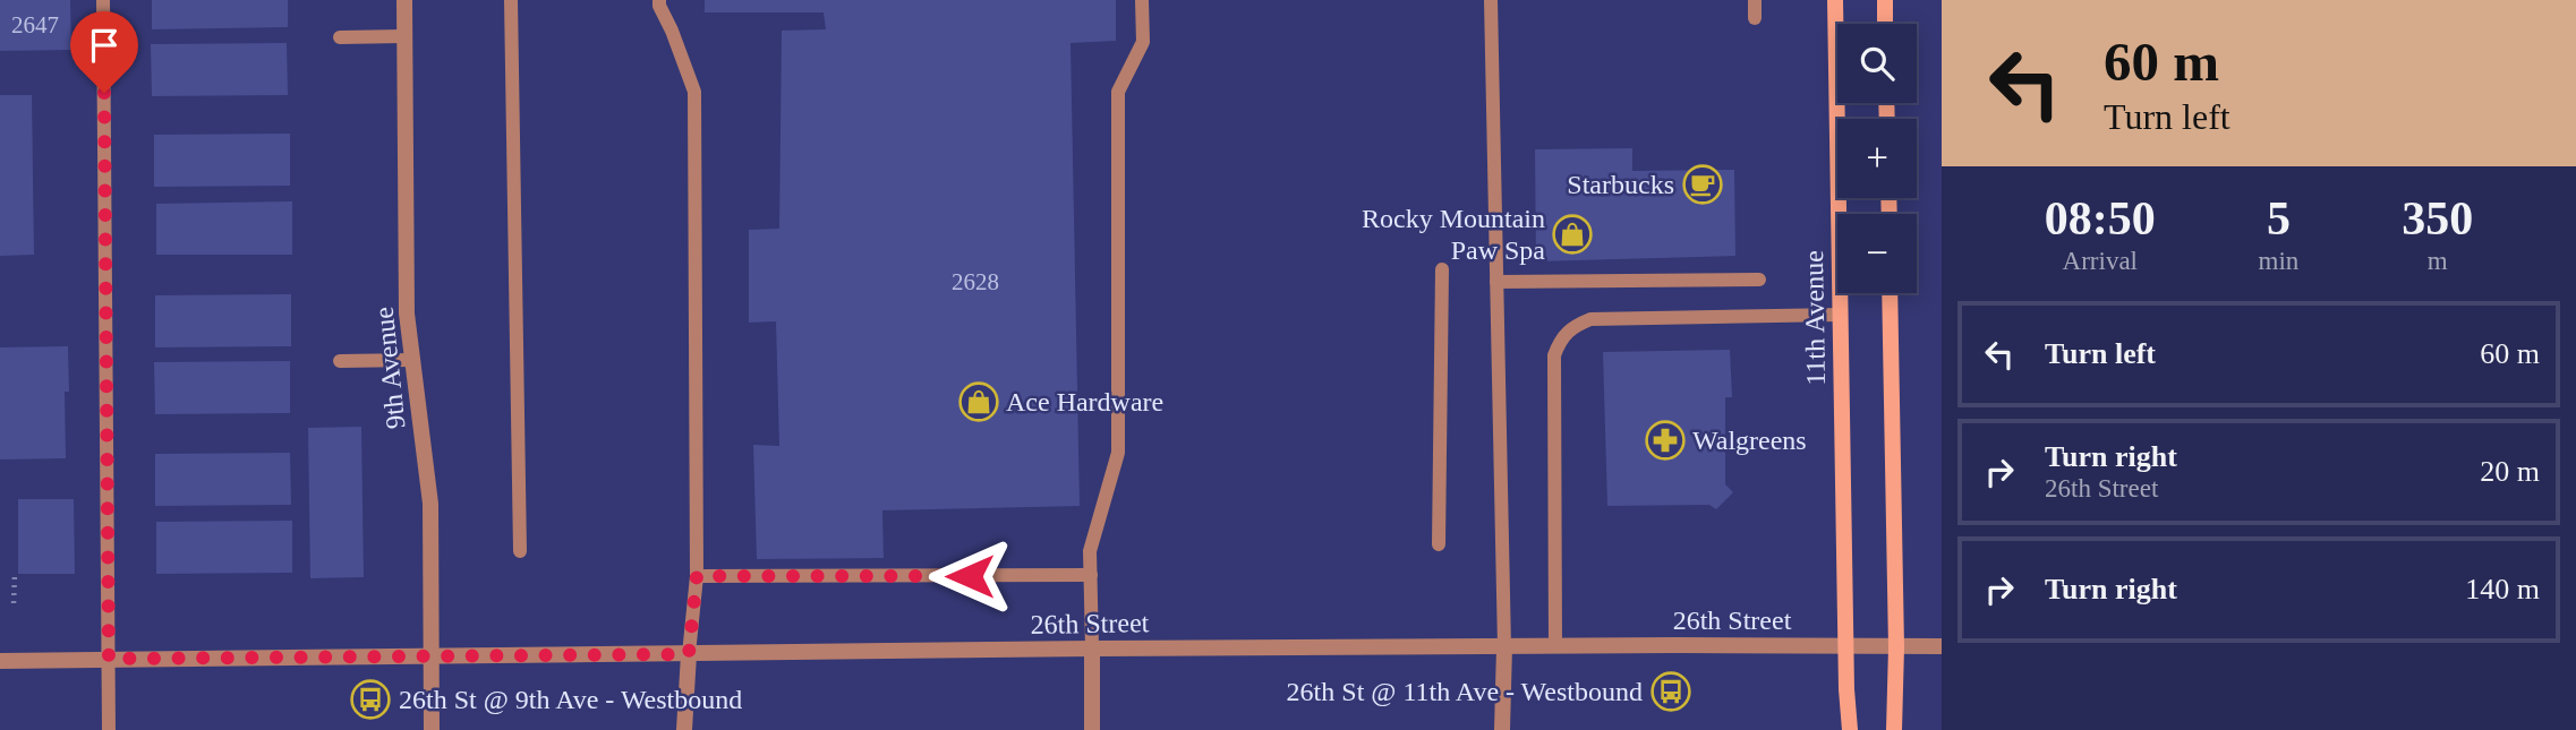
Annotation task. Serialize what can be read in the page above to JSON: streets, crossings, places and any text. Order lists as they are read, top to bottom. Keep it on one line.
{"streets":{"main road":["11th Avenue"],"street":["9th Avenue","26th Street"]},"crossings":[["11th Avenue","26th Street"],["9th Avenue","26th Street"]],"places":{"cafe":["Starbucks"],"shop":["Rocky Mountain Paw Spa","Ace Hardware"],"pharmacy":["Walgreens"],"bus stop":["26th St @ 11th Ave - Westbound","26th St @ 9th Ave - Westbound"]},"house_numbers":["2647","2628"],"page":{"turn":["60 m","Turn left"],"map_buttons":["+","−"],"eta":["08:50","Arrival","5","min","350","m"],"list":[{"name":"Turn left","value":"60 m"},{"name":"Turn right","note":"26th Street","value":"20 m"},{"name":"Turn right","value":"140 m"}]}}
